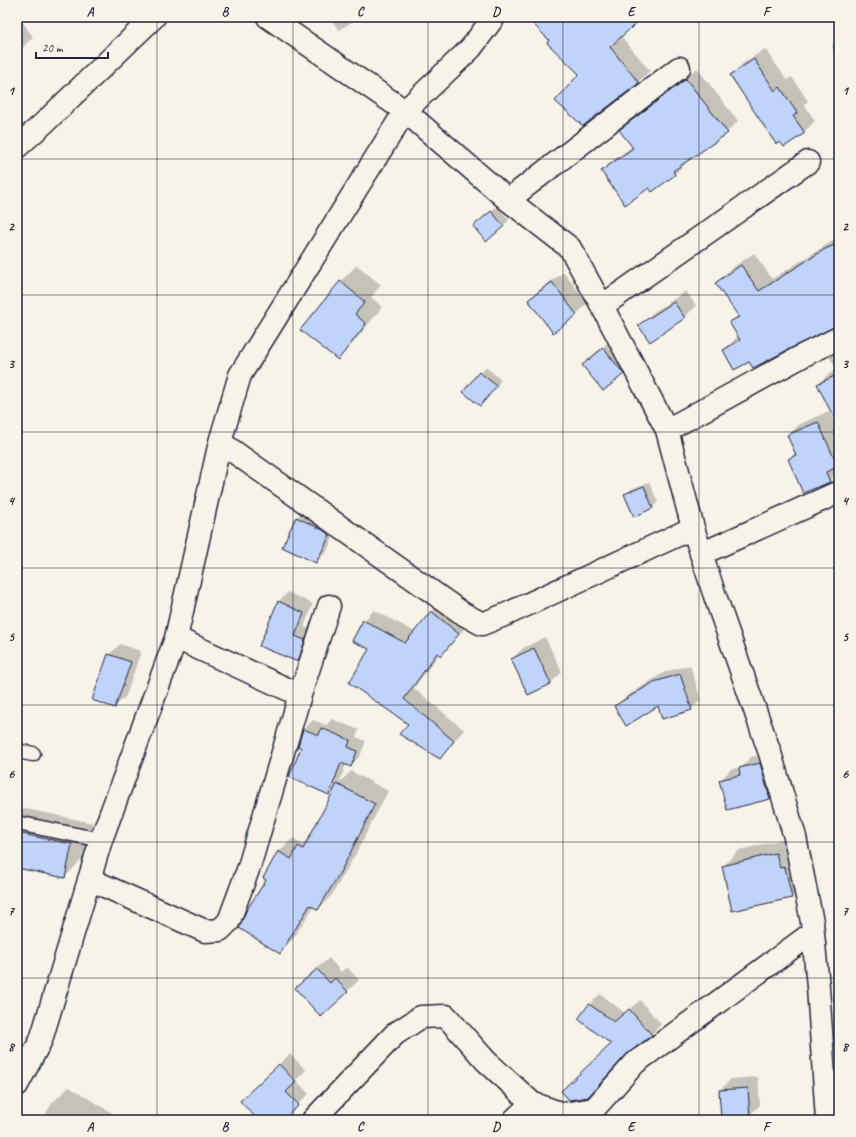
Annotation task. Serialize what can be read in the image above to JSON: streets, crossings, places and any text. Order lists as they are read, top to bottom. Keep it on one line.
{"scale_bar":"20 m","grid":{"columns":["A","B","C","D","E","F"],"rows":["1","2","3","4","5","6","7","8"]}}
